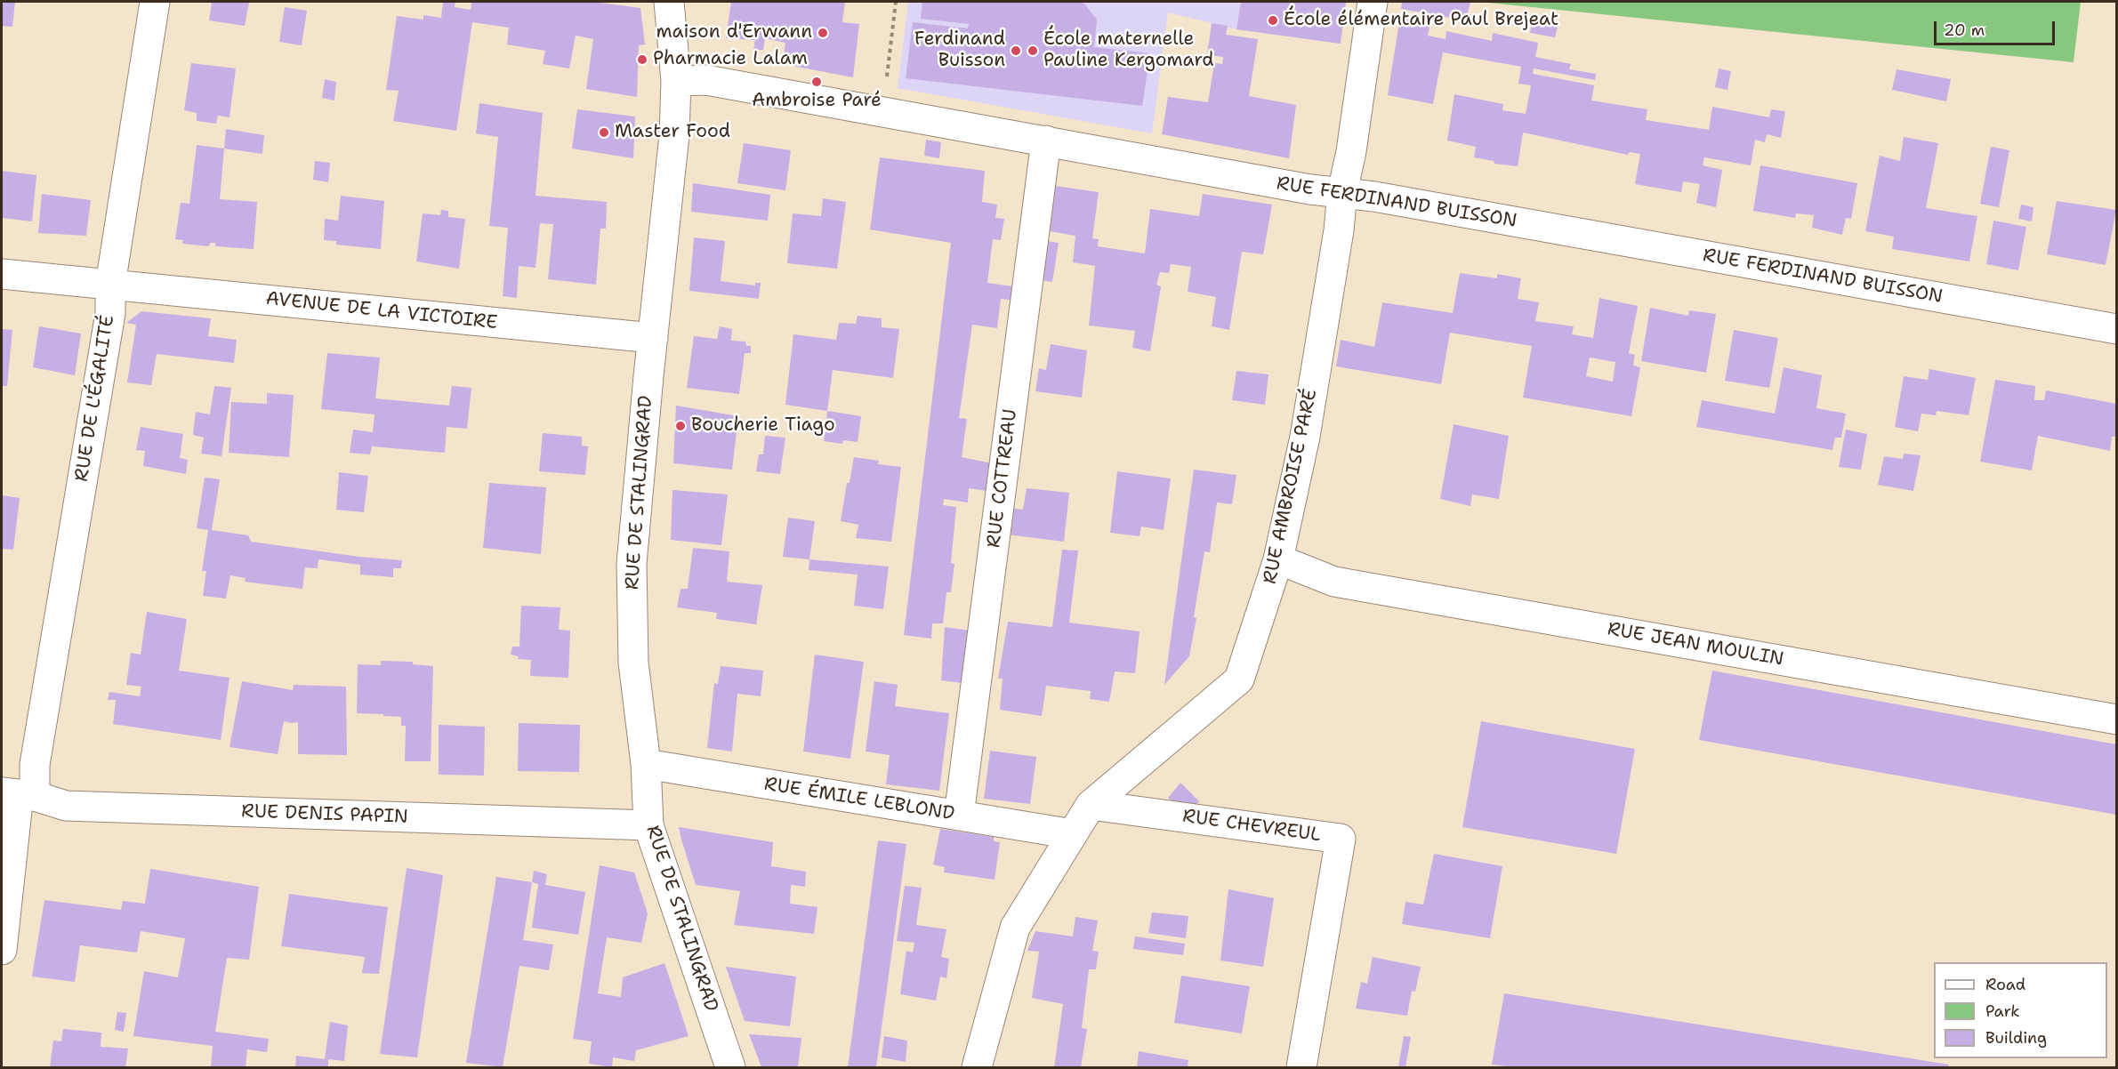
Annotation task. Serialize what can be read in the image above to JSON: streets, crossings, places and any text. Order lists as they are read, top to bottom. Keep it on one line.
{"streets":{"street":["RUE FERDINAND BUISSON","AVENUE DE LA VICTOIRE","RUE DE L'ÉGALITÉ","RUE COTTREAU","RUE AMBROISE PARÉ","RUE DE STALINGRAD","RUE JEAN MOULIN","RUE ÉMILE LEBLOND","RUE DENIS PAPIN","RUE CHEVREUL"]},"crossings":[["RUE FERDINAND BUISSON","RUE COTTREAU"],["RUE FERDINAND BUISSON","RUE AMBROISE PARÉ"],["RUE FERDINAND BUISSON","RUE DE STALINGRAD"],["AVENUE DE LA VICTOIRE","RUE DE L'ÉGALITÉ"],["AVENUE DE LA VICTOIRE","RUE DE STALINGRAD"],["RUE DE L'ÉGALITÉ","RUE DENIS PAPIN"],["RUE COTTREAU","RUE ÉMILE LEBLOND"],["RUE AMBROISE PARÉ","RUE JEAN MOULIN"],["RUE AMBROISE PARÉ","RUE ÉMILE LEBLOND"],["RUE AMBROISE PARÉ","RUE CHEVREUL"],["RUE DE STALINGRAD","RUE ÉMILE LEBLOND"],["RUE DE STALINGRAD","RUE DENIS PAPIN"]],"places":["École élémentaire Paul Brejeat","maison d'Erwann","Ferdinand Buisson","École maternelle Pauline Kergomard","Pharmacie Lalam","Ambroise Paré","Master Food","Boucherie Tiago"],"legend":["Road","Park","Building"],"scale_bar":"20 m"}
